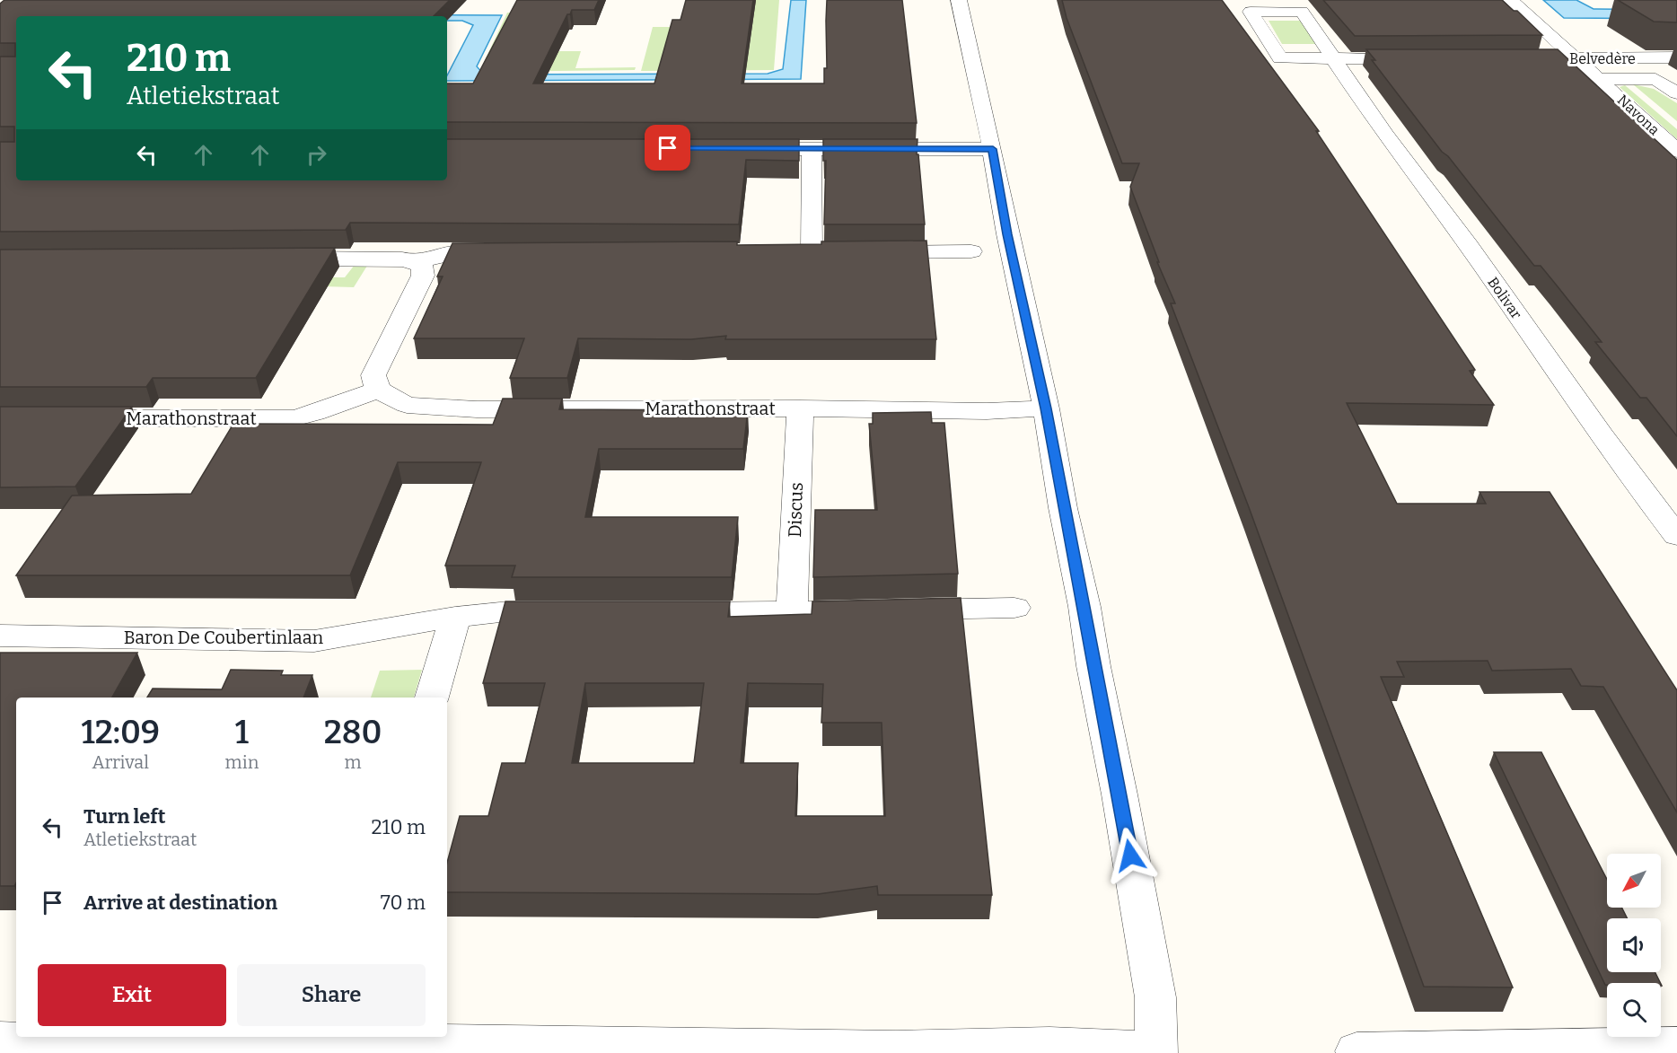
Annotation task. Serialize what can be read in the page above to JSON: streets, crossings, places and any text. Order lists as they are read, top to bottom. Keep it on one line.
{"streets":{"street":["Belvedère","Navona","Bolivar","Marathonstraat","Discus","Baron De Coubertinlaan"]},"crossings":[["Belvedère","Navona"],["Marathonstraat","Discus"]],"north":"bottom left","page":{"turn":["210 m","Atletiekstraat"],"eta":["12:09","Arrival","1","min","280","m"],"list":[{"name":"Turn left","note":"Atletiekstraat","value":"210 m"},{"name":"Arrive at destination","value":"70 m"}],"buttons":["Exit","Share"]}}
